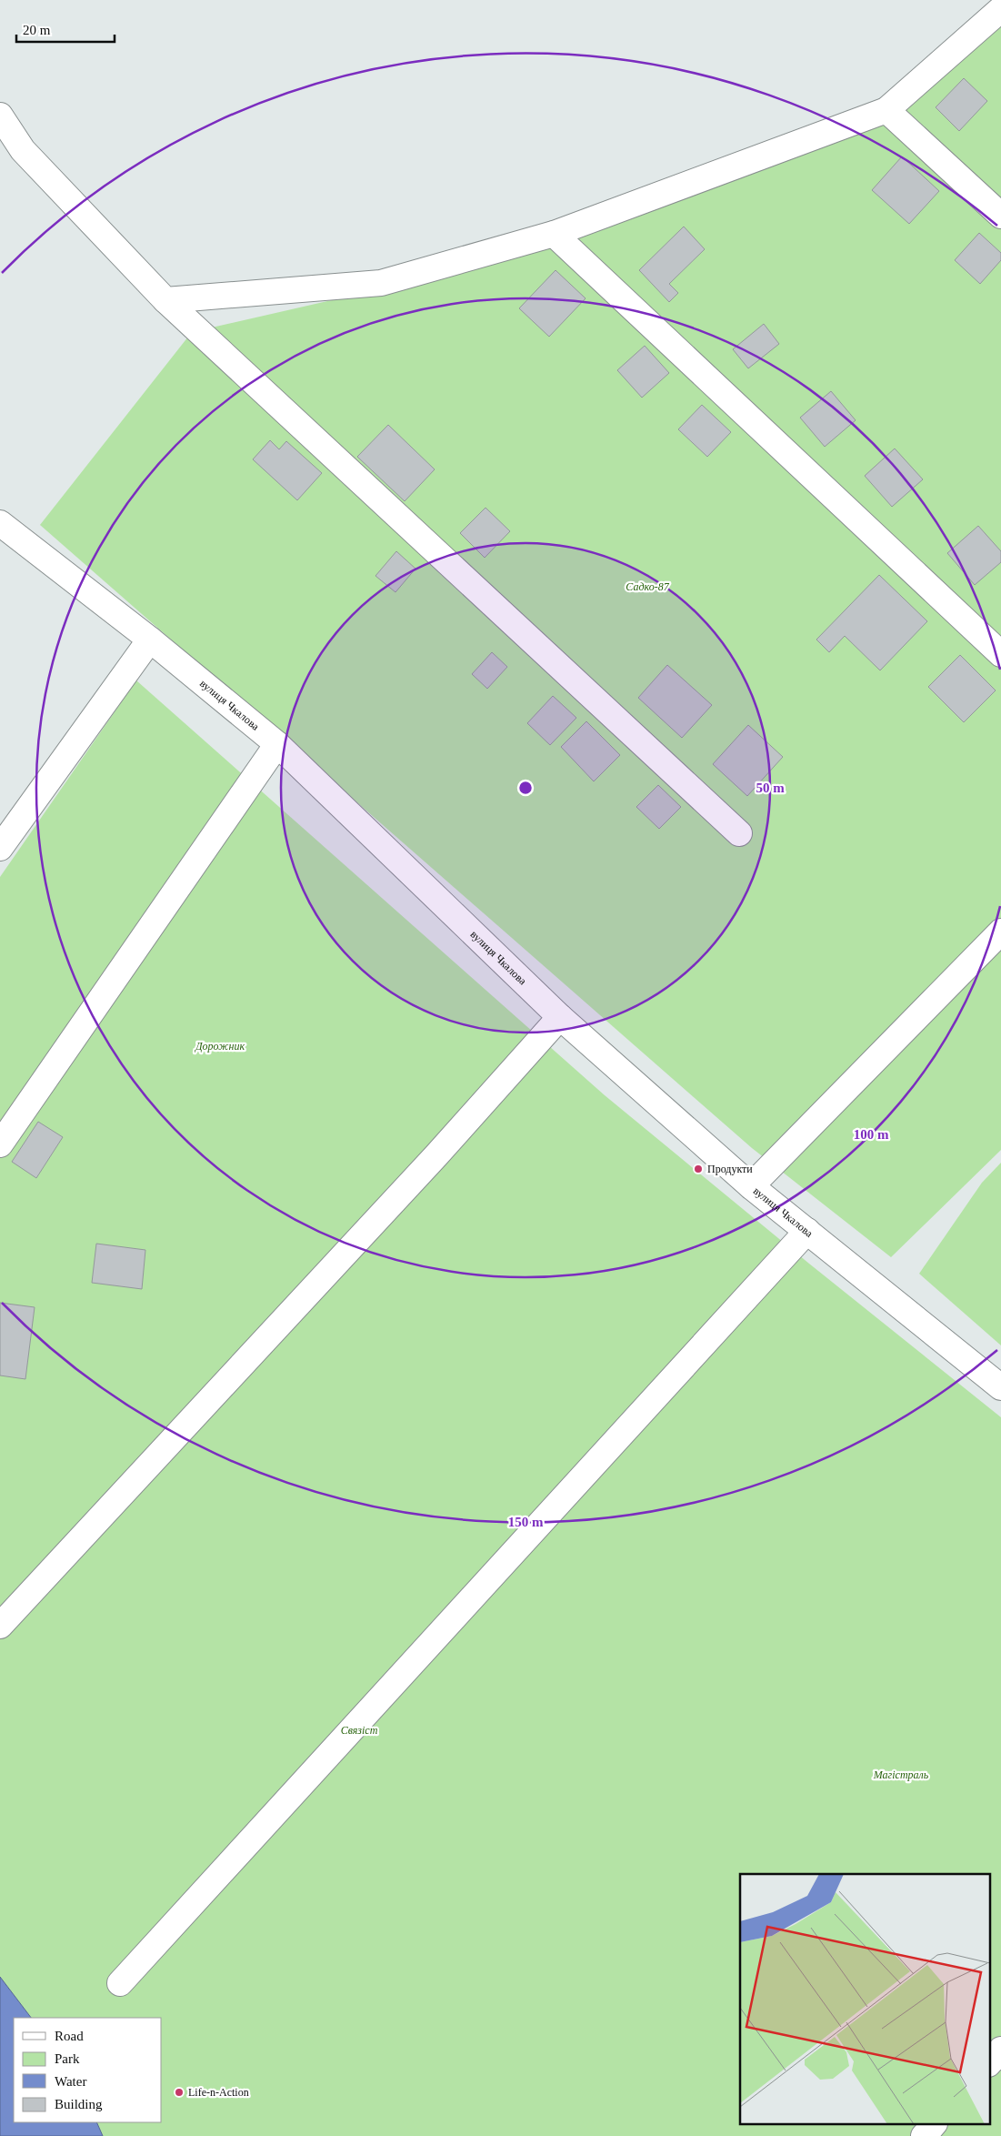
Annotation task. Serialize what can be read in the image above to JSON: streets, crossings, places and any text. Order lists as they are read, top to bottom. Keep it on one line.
{"streets":{"street":["вулиця Чкалова"]},"parks":["Садко-87","Дорожник","Связіст","Магістраль"],"places":["Продукти","Life-n-Action"],"legend":["Road","Park","Water","Building"],"scale_bar":"20 m","rings":["50 m","100 m","150 m"]}
